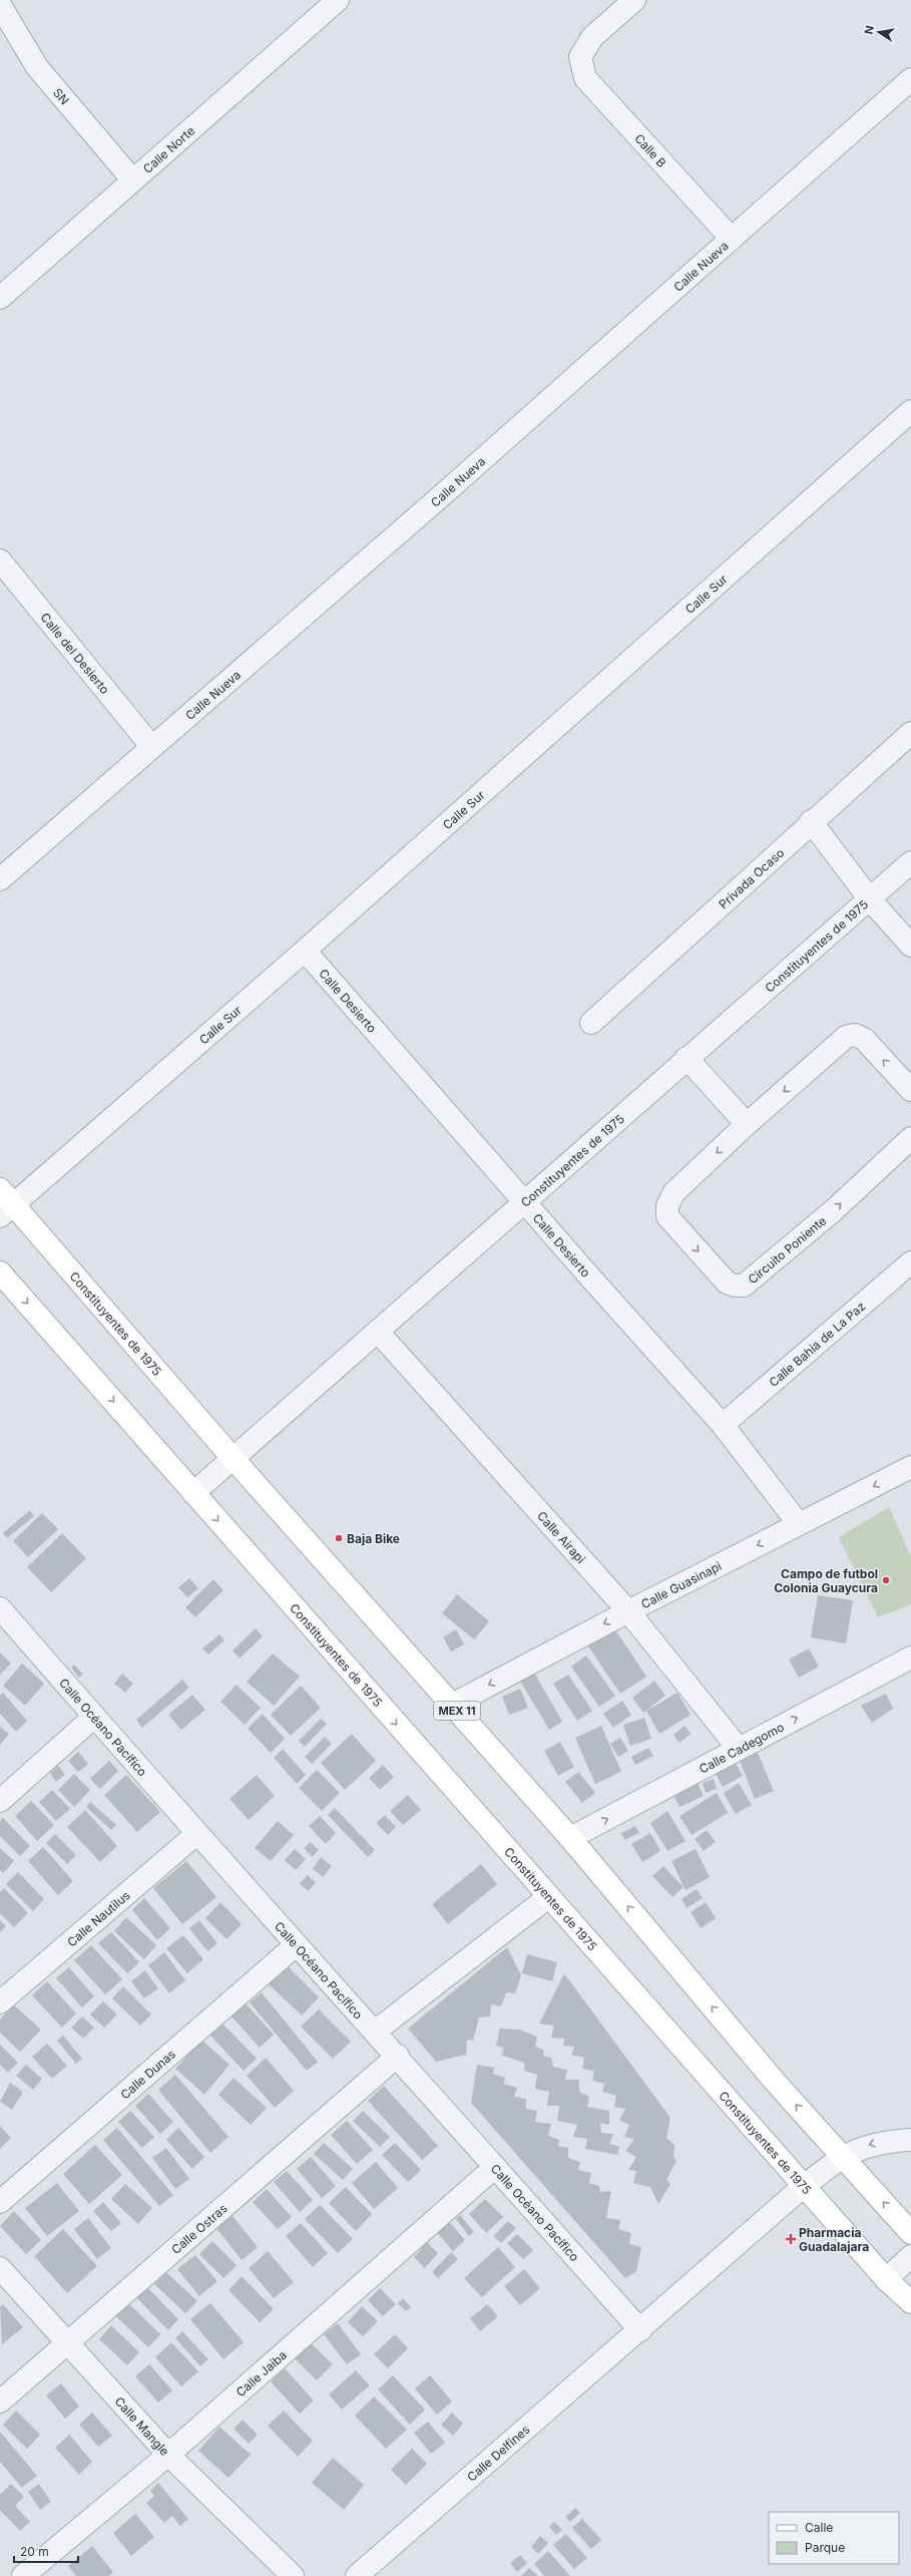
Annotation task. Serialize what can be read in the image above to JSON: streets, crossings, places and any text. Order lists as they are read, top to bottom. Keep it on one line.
{"streets":{"main road":["Constituyentes de 1975","MEX 11"],"street":["SN","Calle Norte","Calle B","Calle Nueva","Calle Sur","Calle del Desierto","Privada Ocaso","Calle Desierto","Circuito Poniente","Calle Bahia de La Paz","Calle Airapi","Calle Guasinapi","Calle Océano Pacífico","Calle Cadegomo","Calle Nautilus","Calle Dunas","Calle Ostras","Calle Jaiba","Calle Mangle","Calle Delfines"]},"crossings":[["SN","Calle Norte"],["Calle B","Calle Nueva"],["Calle Nueva","Calle del Desierto"],["Calle Sur","Constituyentes de 1975"],["Calle Sur","Calle Desierto"],["Constituyentes de 1975","Calle Desierto"],["Constituyentes de 1975","Calle Airapi"],["Constituyentes de 1975","Calle Guasinapi"],["Constituyentes de 1975","Calle Cadegomo"],["Constituyentes de 1975","Calle Delfines"],["Calle Desierto","Calle Bahia de La Paz"],["Calle Desierto","Calle Guasinapi"],["Calle Airapi","Calle Guasinapi"],["Calle Airapi","Calle Cadegomo"],["Calle Océano Pacífico","Calle Nautilus"],["Calle Océano Pacífico","Calle Dunas"],["Calle Océano Pacífico","Calle Ostras"],["Calle Océano Pacífico","Calle Jaiba"],["Calle Océano Pacífico","Calle Delfines"],["Calle Ostras","Calle Mangle"],["Calle Jaiba","Calle Mangle"]],"one_way":["Calle Guasinapi","Calle Cadegomo"],"places":{"other":["Baja Bike","Campo de futbol Colonia Guaycura"],"health":["Pharmacia Guadalajara"]},"legend":["Calle","Parque"],"scale_bar":"20 m","north":"left"}
